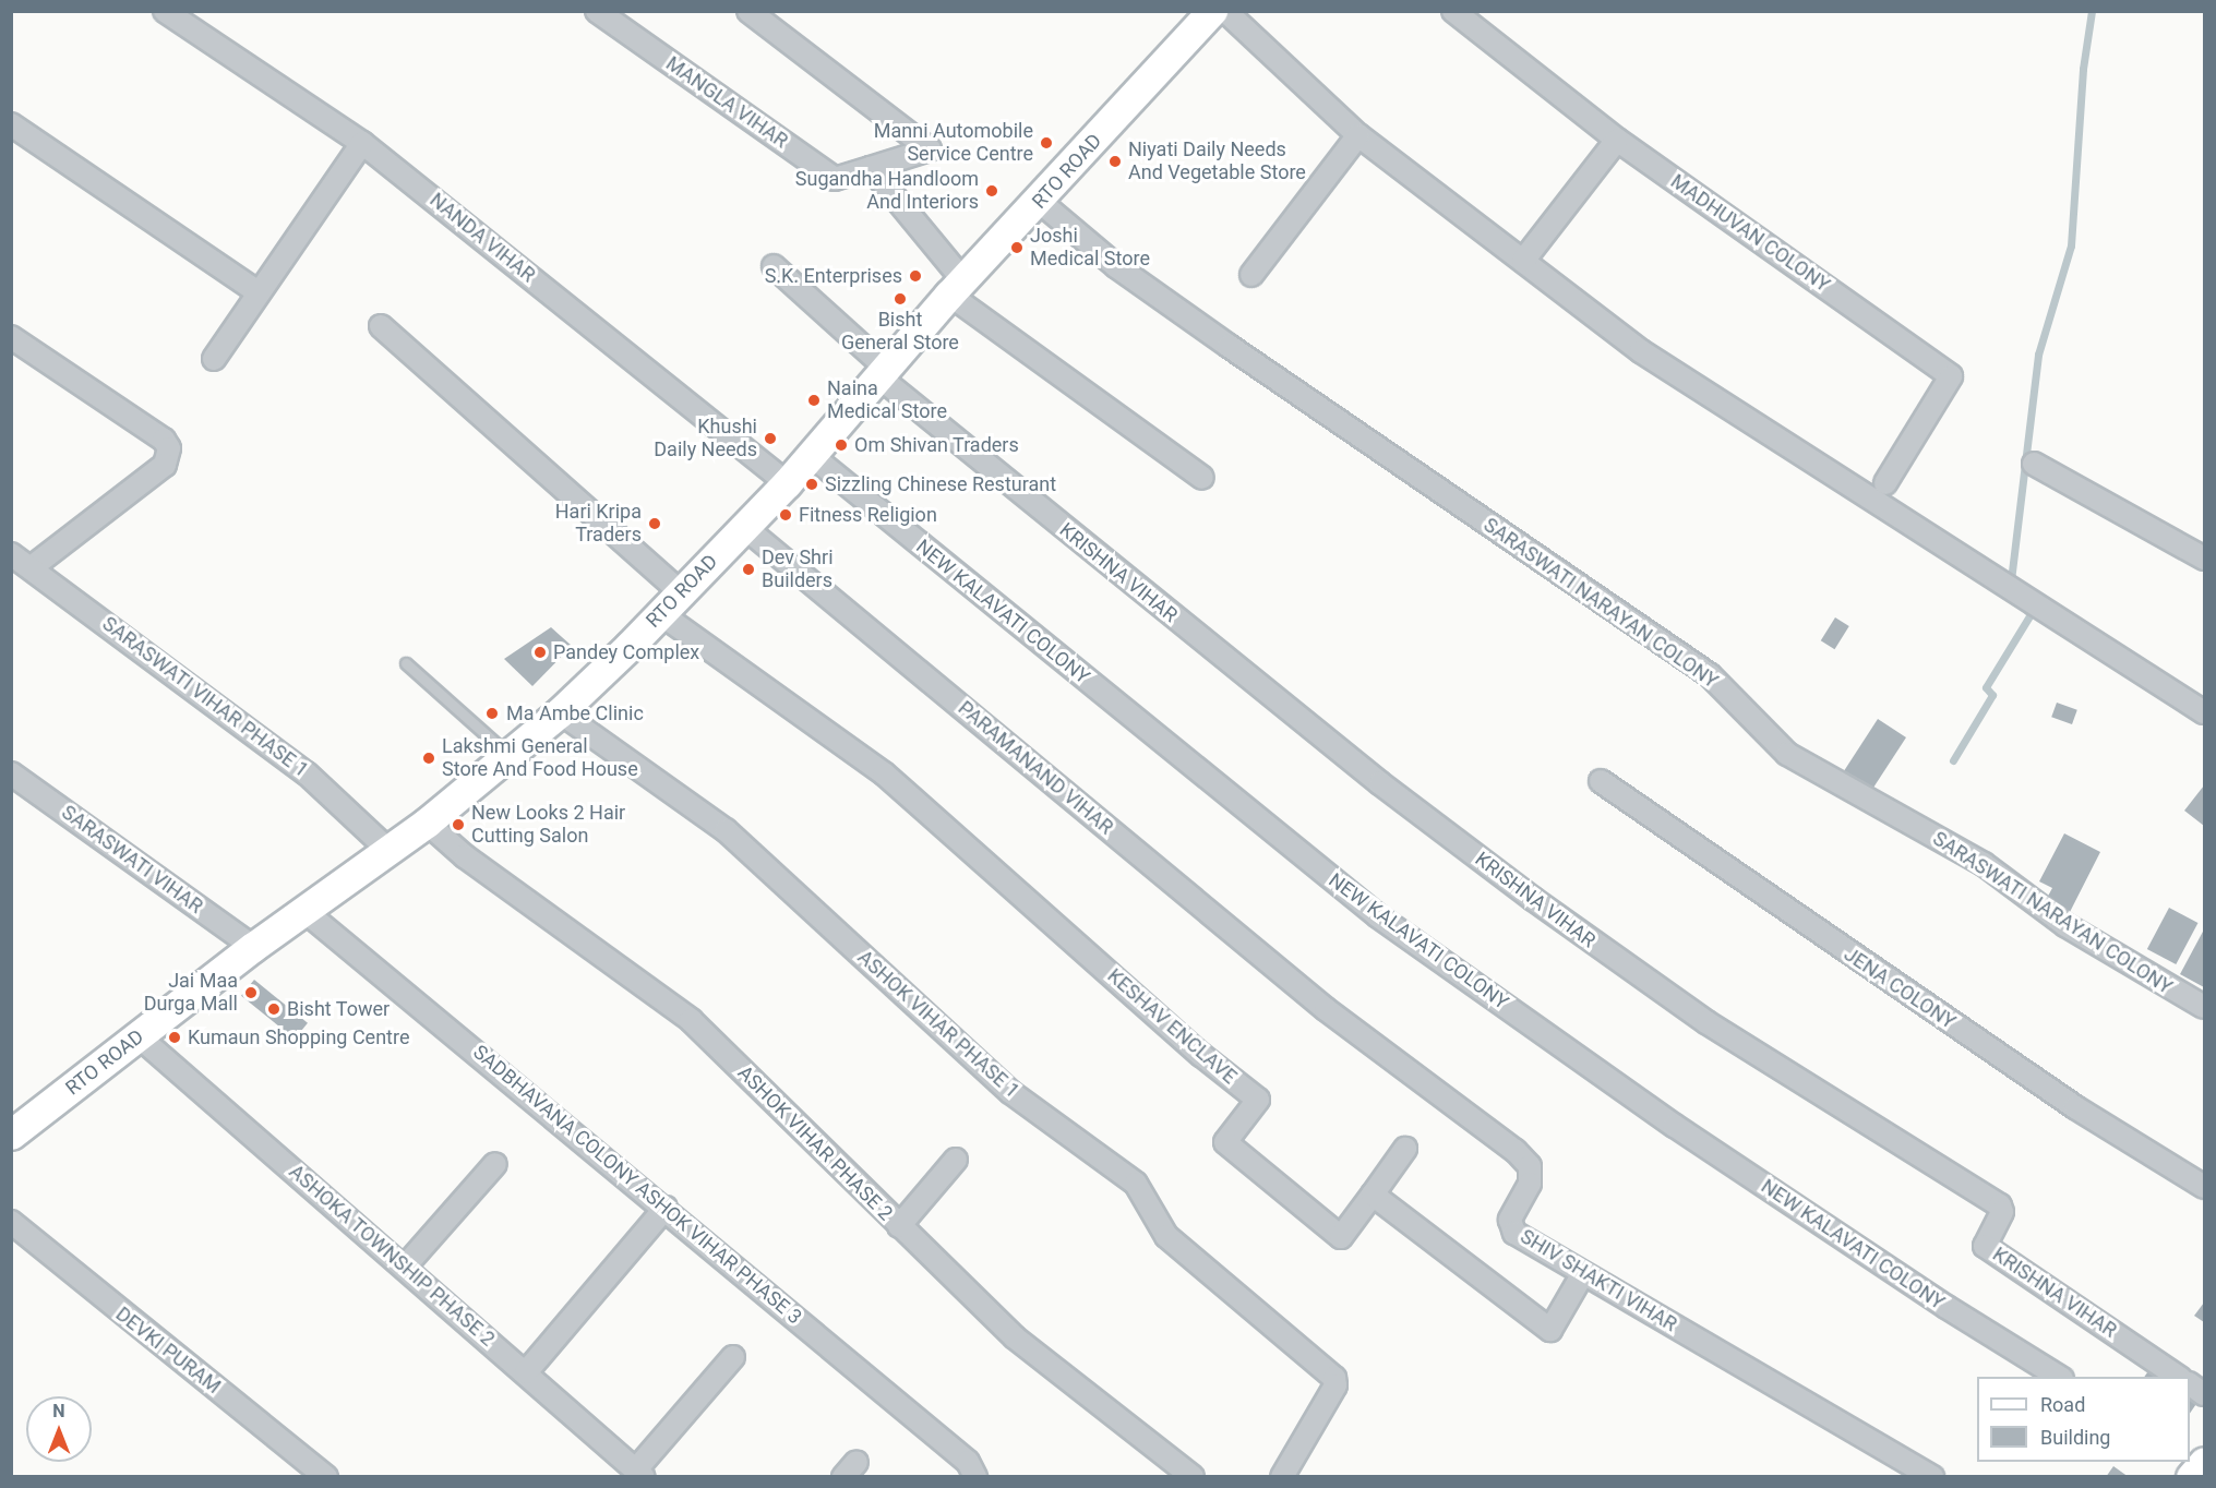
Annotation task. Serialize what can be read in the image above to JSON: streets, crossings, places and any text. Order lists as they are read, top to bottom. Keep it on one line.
{"streets":{"street":["MANGLA VIHAR","RTO ROAD","MADHUVAN COLONY","NANDA VIHAR","KRISHNA VIHAR","SARASWATI NARAYAN COLONY","NEW KALAVATI COLONY","SARASWATI VIHAR PHASE 1","PARAMANAND VIHAR","SARASWATI VIHAR","JENA COLONY","ASHOK VIHAR PHASE 1","KESHAV ENCLAVE","ASHOK VIHAR PHASE 2","SADBHAVANA COLONY ASHOK VIHAR PHASE 3","ASHOKA TOWNSHIP PHASE 2","SHIV SHAKTI VIHAR","DEVKI PURAM"]},"crossings":[["RTO ROAD","NANDA VIHAR"],["RTO ROAD","KRISHNA VIHAR"],["RTO ROAD","SARASWATI NARAYAN COLONY"],["RTO ROAD","NEW KALAVATI COLONY"],["RTO ROAD","SARASWATI VIHAR PHASE 1"],["RTO ROAD","PARAMANAND VIHAR"],["RTO ROAD","SARASWATI VIHAR"],["RTO ROAD","ASHOK VIHAR PHASE 1"],["RTO ROAD","KESHAV ENCLAVE"],["RTO ROAD","ASHOK VIHAR PHASE 2"],["RTO ROAD","SADBHAVANA COLONY ASHOK VIHAR PHASE 3"],["RTO ROAD","ASHOKA TOWNSHIP PHASE 2"],["PARAMANAND VIHAR","SHIV SHAKTI VIHAR"]],"places":["Manni Automobile Service Centre","Niyati Daily Needs And Vegetable Store","Sugandha Handloom And Interiors","Joshi Medical Store","S.K. Enterprises","Bisht General Store","Naina Medical Store","Khushi Daily Needs","Om Shivan Traders","Sizzling Chinese Resturant","Fitness Religion","Hari Kripa Traders","Dev Shri Builders","Pandey Complex","Ma Ambe Clinic","Lakshmi General Store And Food House","New Looks 2 Hair Cutting Salon","Jai Maa Durga Mall","Bisht Tower","Kumaun Shopping Centre"],"legend":["Road","Building"],"north":"top"}
